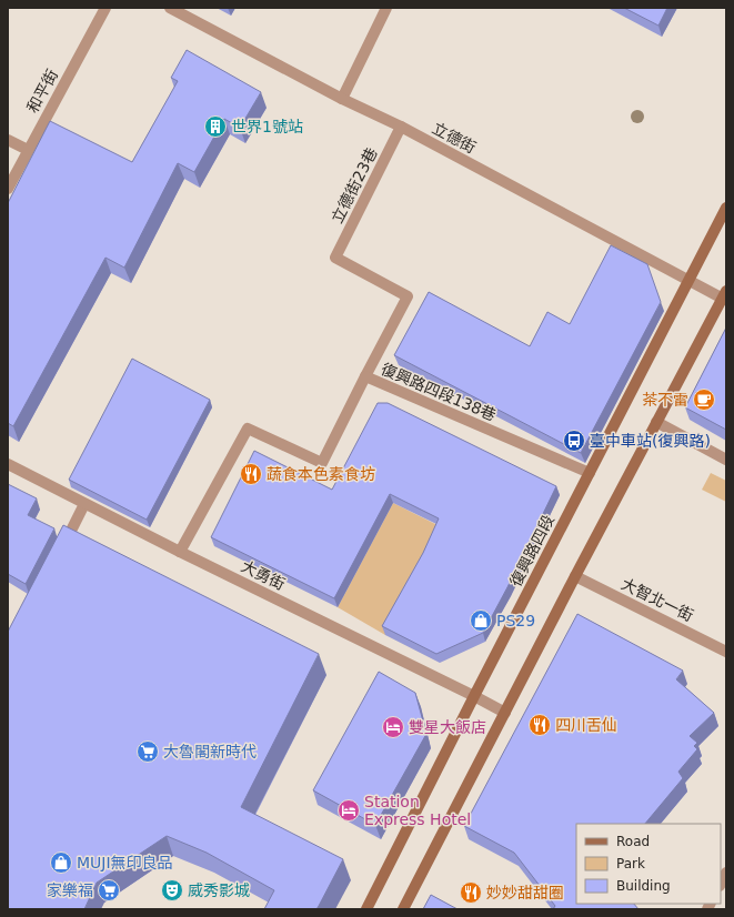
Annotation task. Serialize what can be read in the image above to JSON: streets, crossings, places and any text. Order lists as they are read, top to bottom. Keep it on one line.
{"streets":{"main road":["復興路四段"],"street":["和平街","立德街","立德街23巷","復興路四段138巷","大勇街","大智北一街"]},"crossings":[["立德街","立德街23巷"],["立德街","復興路四段"],["立德街23巷","復興路四段138巷"],["復興路四段138巷","復興路四段"],["復興路四段138巷","大勇街"],["復興路四段","大勇街"]],"places":{"building":["世界1號站"],"cafe":["茶不雷"],"bus stop":["臺中車站(復興路)"],"restaurant":["蔬食本色素食坊","四川舌仙","妙妙甜甜圈"],"shop":["PS29","MUJI無印良品"],"hotel":["雙星大飯店","Station Express Hotel"],"supermarket":["大魯閣新時代","家樂福"],"theatre":["威秀影城"]},"legend":["Road","Park","Building"]}
